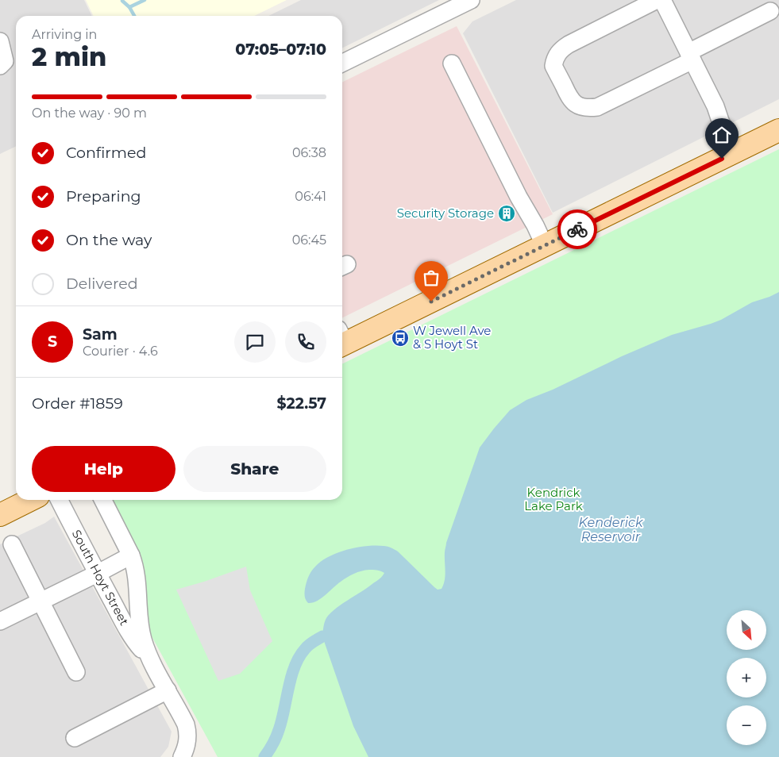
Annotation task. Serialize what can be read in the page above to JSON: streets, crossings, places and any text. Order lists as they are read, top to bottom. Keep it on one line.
{"streets":{"street":["South Hoyt Street"]},"water":["Kenderick Reservoir"],"parks":["Kendrick Lake Park"],"places":{"building":["Security Storage"],"bus stop":["W Jewell Ave & S Hoyt St"]},"north":"bottom right","page":{"heading":["2 min","Arriving in","07:05–07:10"],"panel":["Sam","Courier · 4.6","Order #1859","$22.57"],"bar":"On the way · 90 m","list":[["Confirmed","06:38"],["Preparing","06:41"],["On the way","06:45"],"Delivered"],"round":"S","buttons":["Help","Share"],"map_buttons":["+","−"]}}
